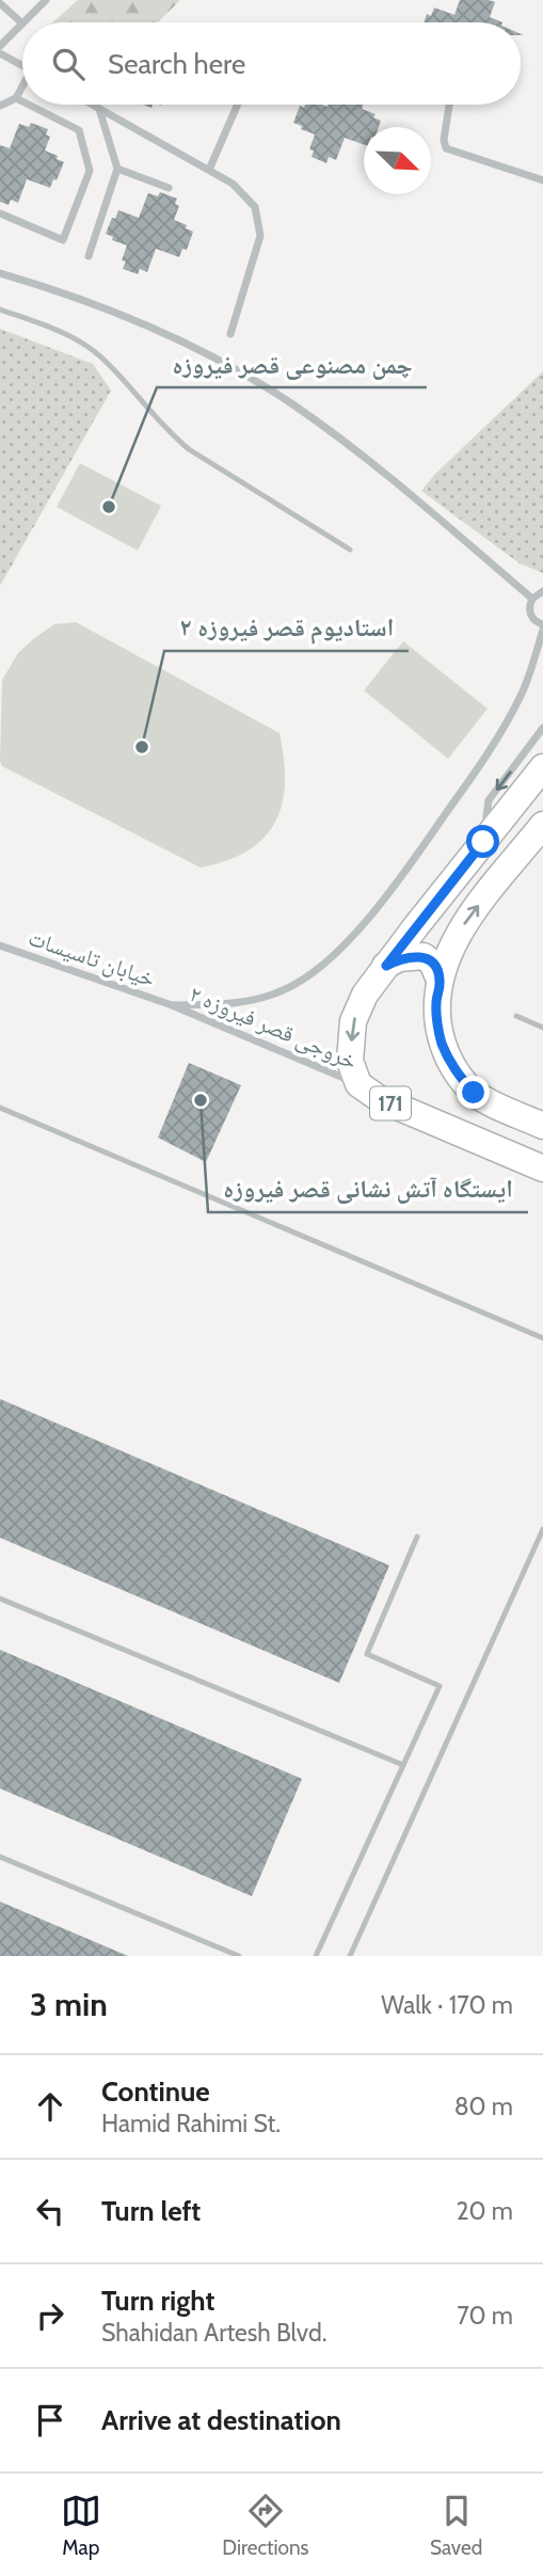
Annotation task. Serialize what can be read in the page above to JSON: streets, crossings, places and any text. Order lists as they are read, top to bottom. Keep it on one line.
{"streets":{"main road":["171"],"street":["خیابان تاسیسات","خروجی قصر فیروزه ۲"]},"crossings":[["خیابان تاسیسات","خروجی قصر فیروزه ۲"],["خروجی قصر فیروزه ۲","171"]],"places":["چمن مصنوعی قصر فیروزه","استادیوم قصر فیروزه ۲","ایستگاه آتش نشانی قصر فیروزه"],"north":"bottom right","page":{"search":"Search here","heading":["3 min","Walk · 170 m"],"list":[["Continue","Hamid Rahimi St.","80 m"],["Turn left","20 m"],["Turn right","Shahidan Artesh Blvd.","70 m"],"Arrive at destination"],"nav":["Map","Directions","Saved"]}}
